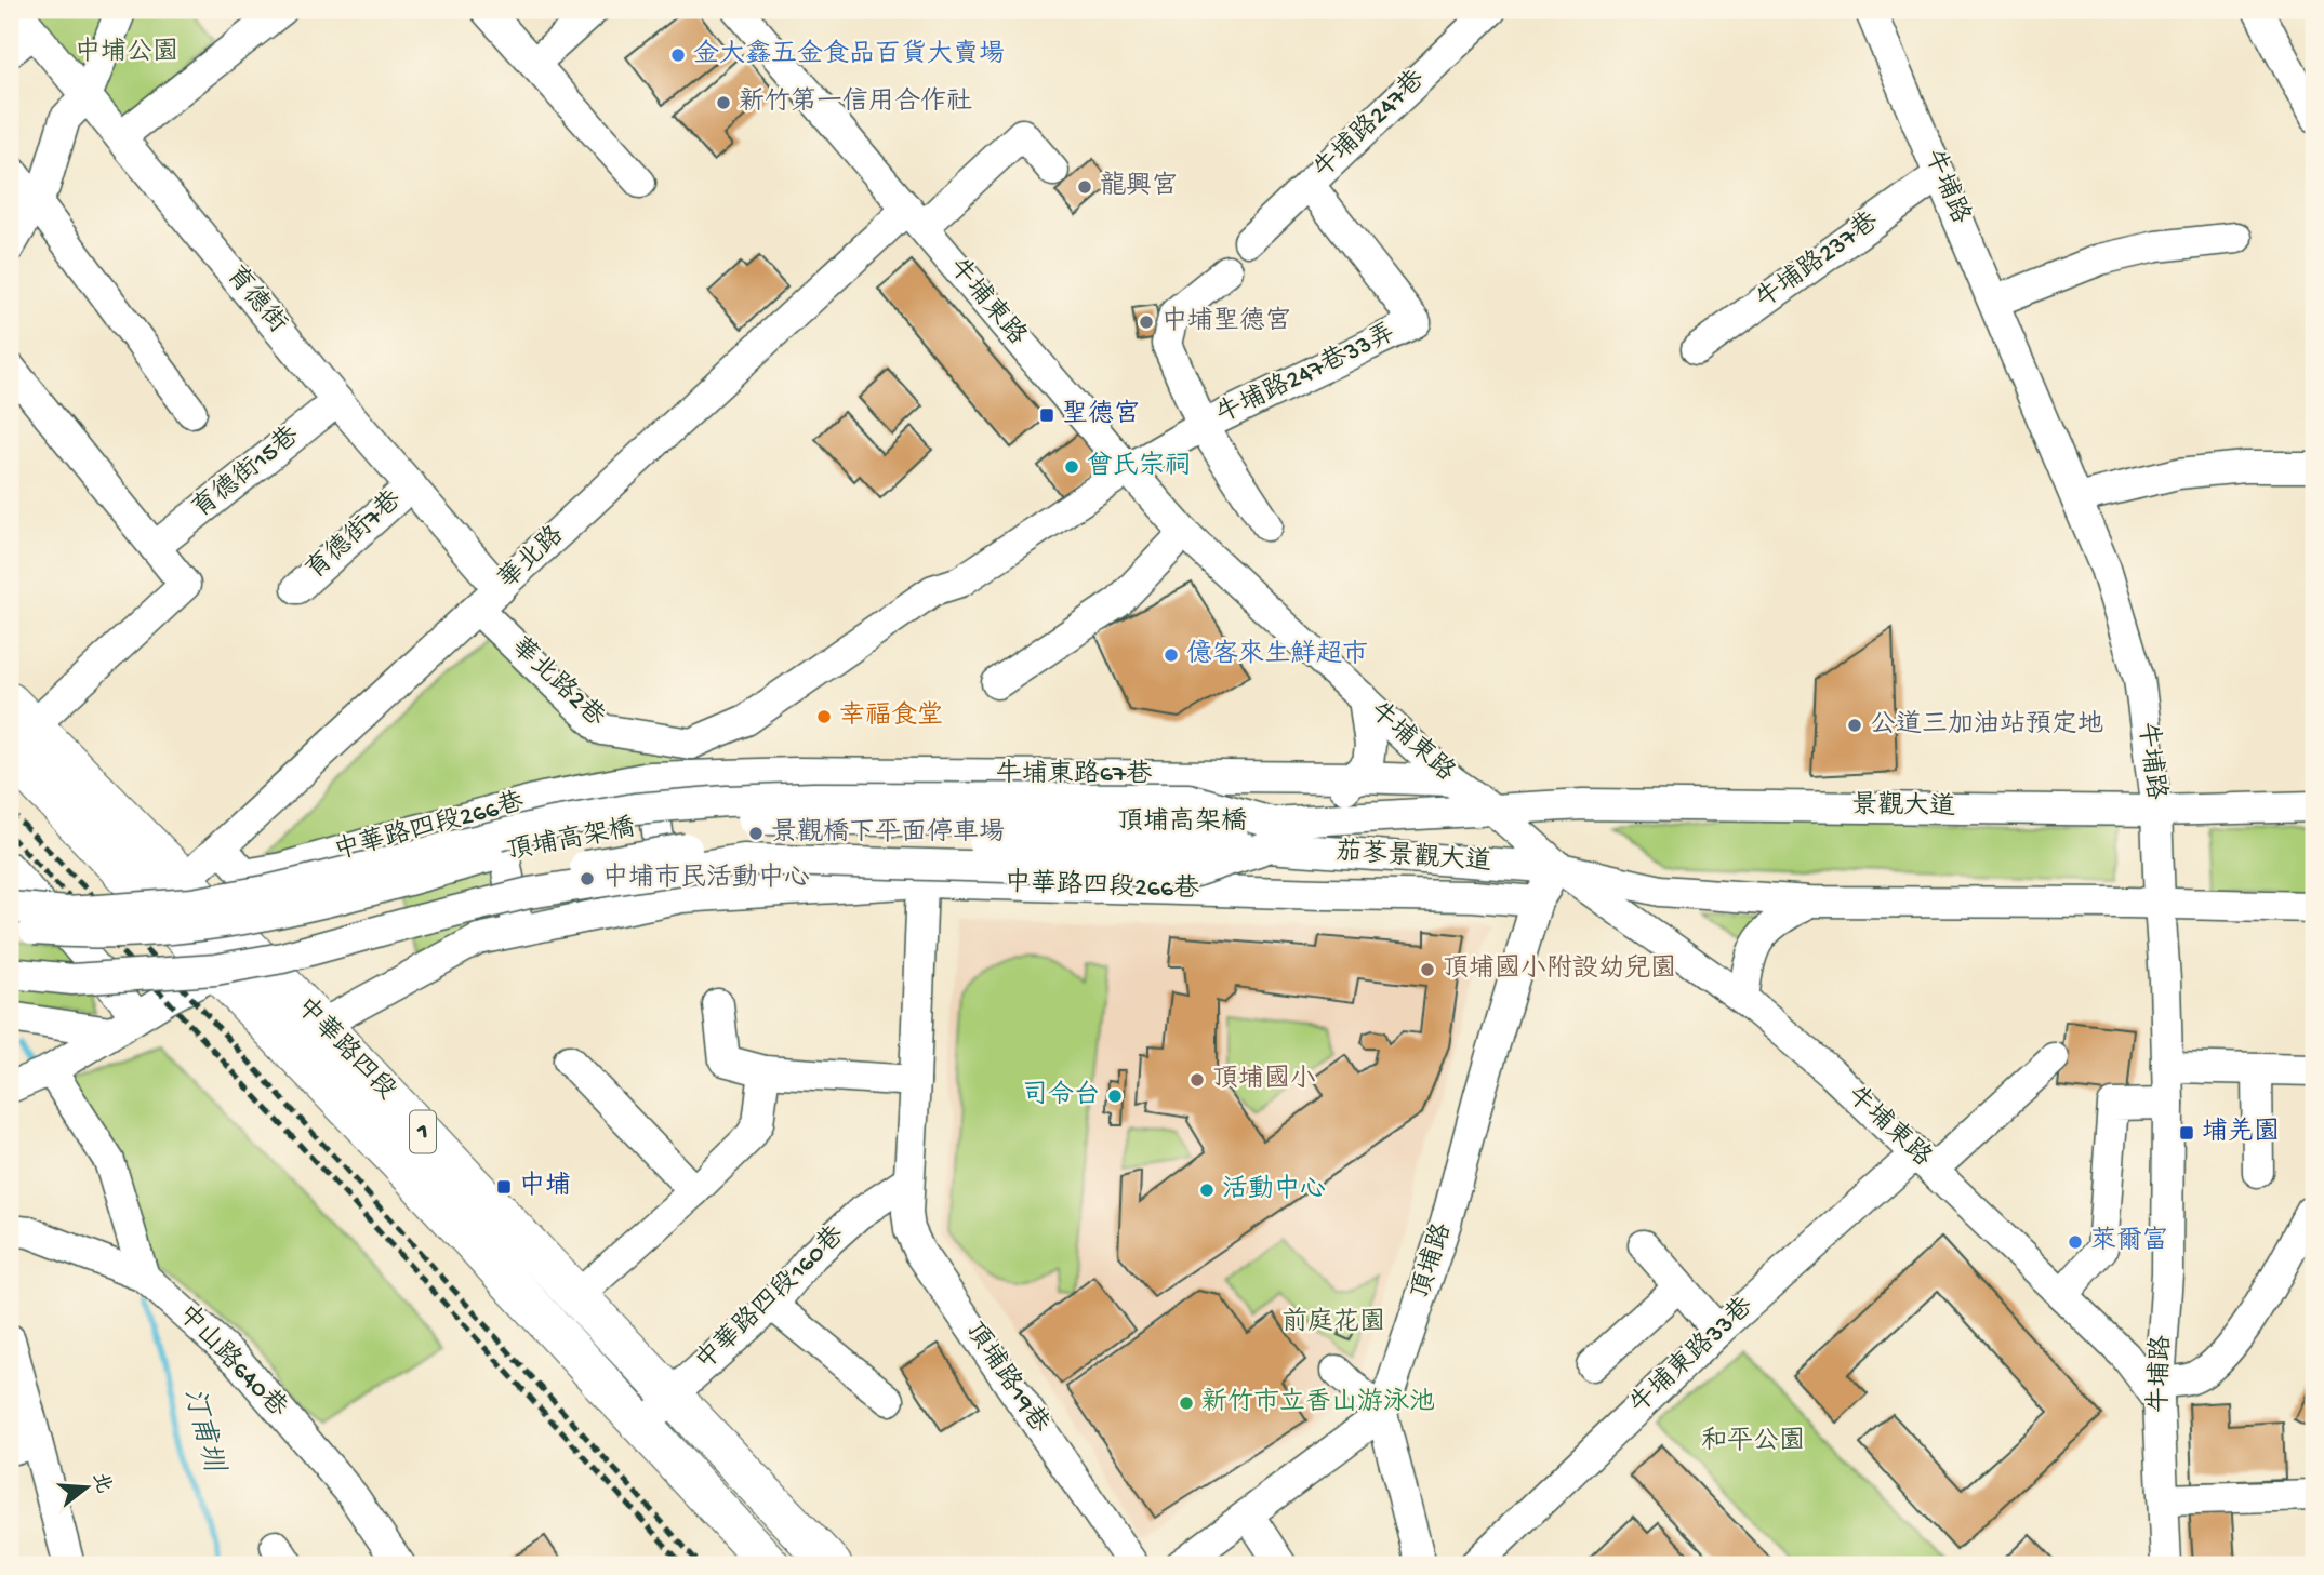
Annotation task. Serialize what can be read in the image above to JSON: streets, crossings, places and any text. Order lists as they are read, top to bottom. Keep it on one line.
{"streets":{"main road":["中華路四段","1"],"street":["牛埔路247巷","牛埔路","牛埔路237巷","育德街","牛埔東路","牛埔路247巷33弄","育德街15巷","育德街7巷","華北路","華北路2巷","牛埔東路67巷","景觀大道","頂埔高架橋","中華路四段266巷","茄苳景觀大道","頂埔路","中華路四段160巷","牛埔東路33巷","中山路640巷","頂埔路19巷"]},"crossings":[["牛埔路247巷","牛埔路247巷33弄"],["牛埔路","牛埔路237巷"],["牛埔路","牛埔東路"],["牛埔路","景觀大道"],["育德街","育德街15巷"],["育德街","育德街7巷"],["育德街","華北路"],["育德街","華北路2巷"],["牛埔東路","華北路"],["牛埔東路","牛埔東路67巷"],["牛埔東路","景觀大道"],["牛埔東路","茄苳景觀大道"],["牛埔東路","頂埔路"],["牛埔東路","牛埔東路33巷"],["華北路","華北路2巷"],["華北路","中華路四段266巷"],["華北路","中華路四段"],["牛埔東路67巷","中華路四段266巷"],["景觀大道","茄苳景觀大道"],["頂埔高架橋","茄苳景觀大道"],["中華路四段266巷","中華路四段"],["中華路四段266巷","頂埔路"],["中華路四段266巷","頂埔路19巷"],["茄苳景觀大道","頂埔路"],["中華路四段","中華路四段160巷"],["中華路四段160巷","頂埔路19巷"]],"water":["汀甫圳"],"parks":["中埔公園","前庭花園","和平公園"],"places":{"other":["金大鑫五金食品百貨大賣場","新竹第一信用合作社","龍興宮","中埔聖德宮","曾氏宗祠","億客來生鮮超市","幸福食堂","公道三加油站預定地","景觀橋下平面停車場","中埔市民活動中心","頂埔國小附設幼兒園","頂埔國小","司令台","活動中心","萊爾富","新竹市立香山游泳池"],"transit":["聖德宮","埔羌園","中埔"]},"north":"right"}
